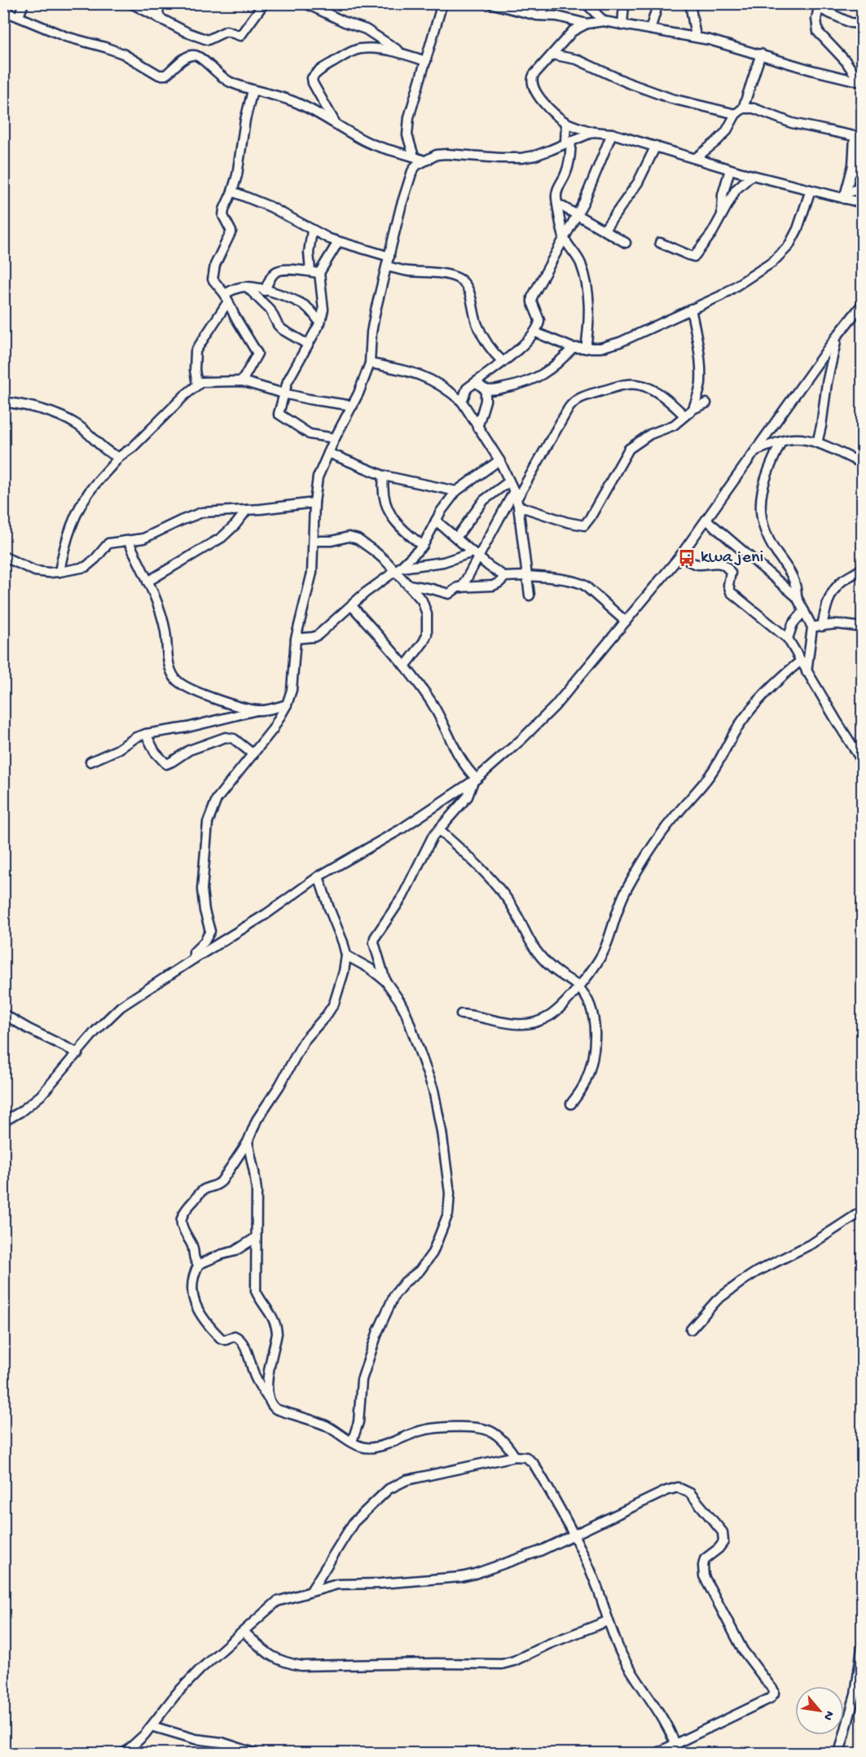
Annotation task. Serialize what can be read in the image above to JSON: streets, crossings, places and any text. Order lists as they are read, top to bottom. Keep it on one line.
{"places":{"bus stop":["kwa jeni"]},"north":"bottom right"}
